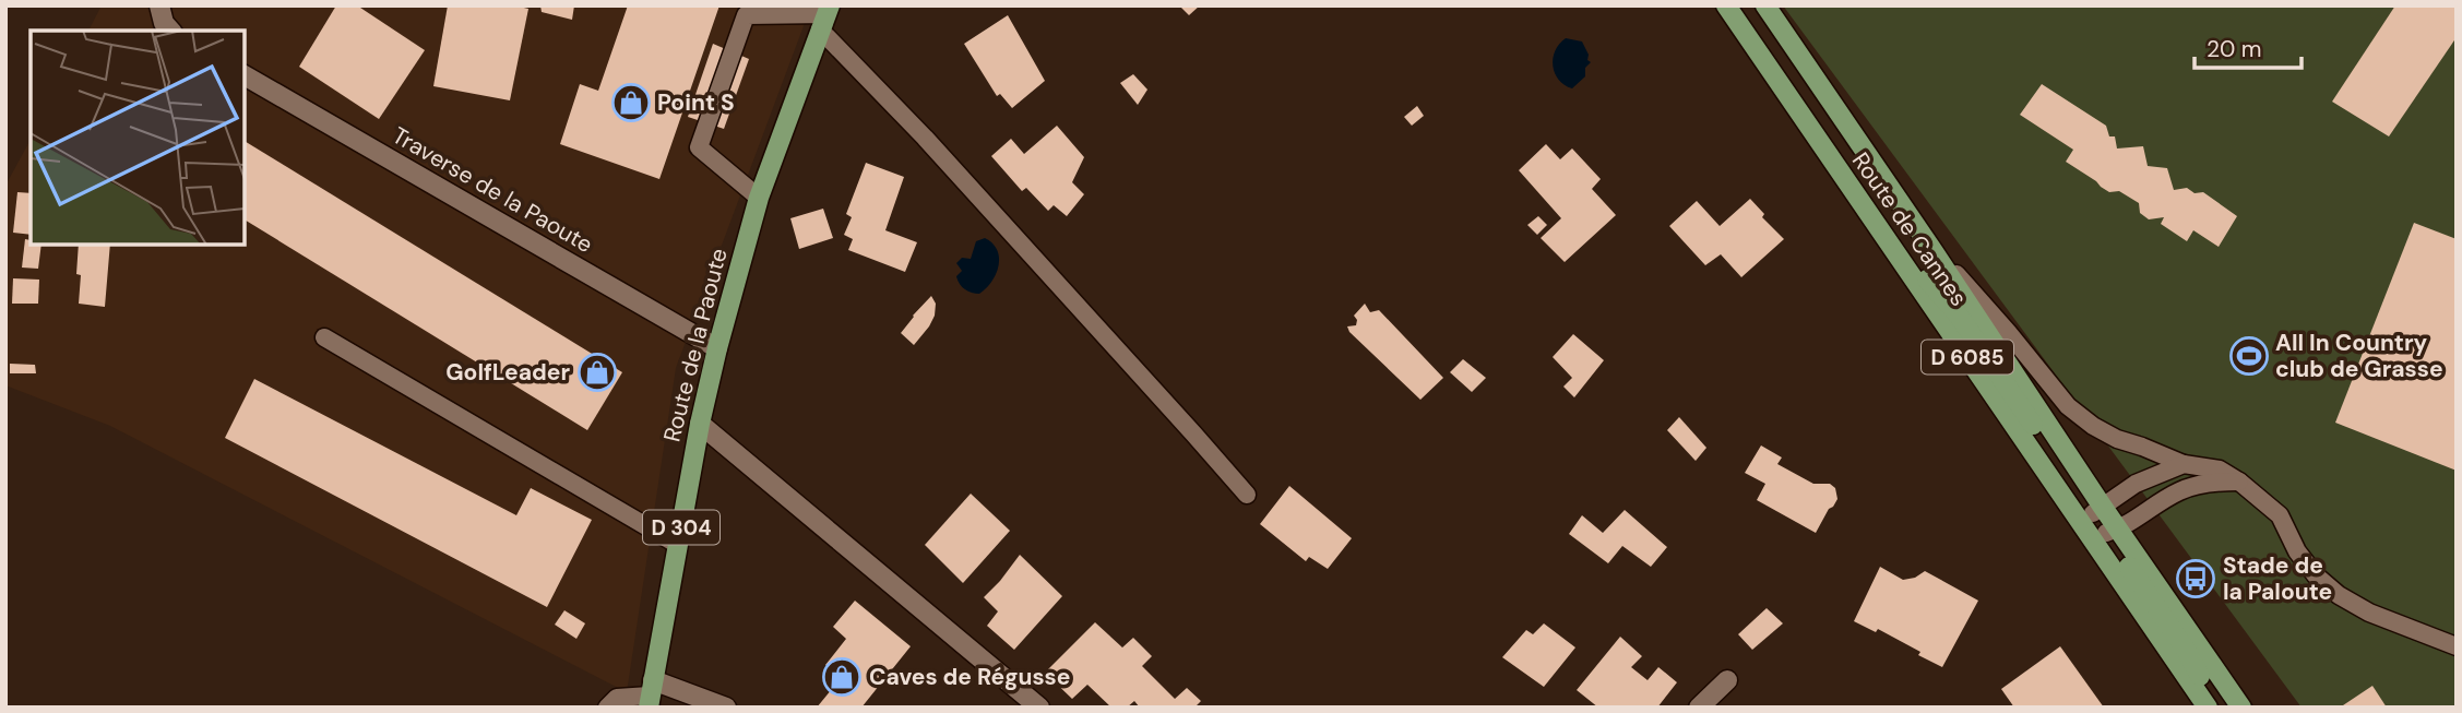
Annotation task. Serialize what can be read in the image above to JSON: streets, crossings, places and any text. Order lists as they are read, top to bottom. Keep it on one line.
{"streets":{"main road":["Route de Cannes","Route de la Paoute","D 6085","D 304"],"street":["Traverse de la Paoute"]},"crossings":[["Traverse de la Paoute","Route de la Paoute"]],"places":{"shop":["Point S","GolfLeader","Caves de Régusse"],"sports":["All In Country club de Grasse"],"bus stop":["Stade de la Paloute"]},"scale_bar":"20 m"}
